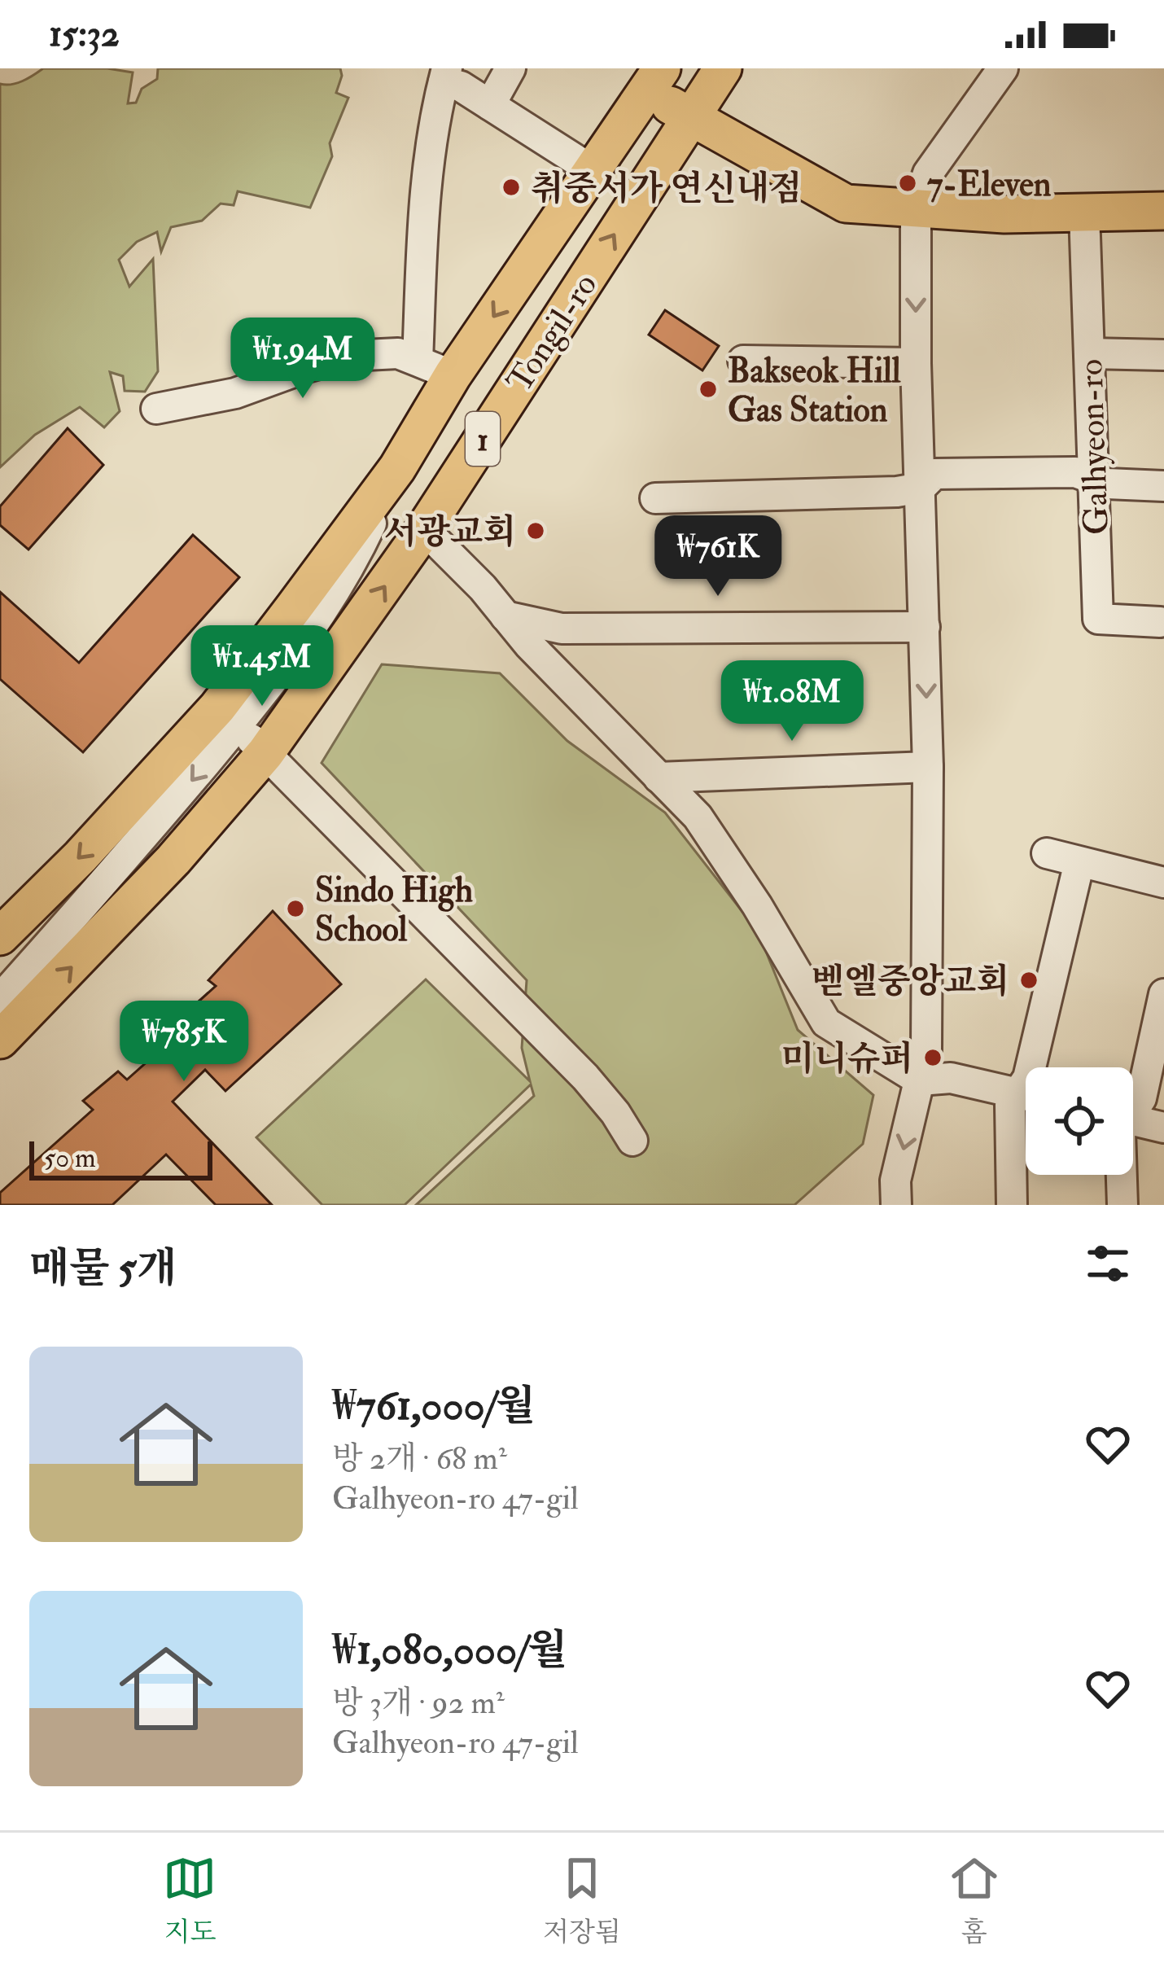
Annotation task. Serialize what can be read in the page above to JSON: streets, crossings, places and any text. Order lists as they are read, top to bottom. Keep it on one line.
{"streets":{"main road":["Tongil-ro","1"],"street":["Galhyeon-ro"]},"places":["7-Eleven","취중서가 연신내점","Bakseok Hill Gas Station","서광교회","Sindo High School","벧엘중앙교회","미니슈퍼"],"scale_bar":"50 m","page":{"status":"15:32","price":["₩1.94M","₩761K","₩1.45M","₩1.08M","₩785K"],"scale":"50 m","heading":"매물 5개","list":[{"name":"₩761,000/월","note":"방 2개 · 68 m² · Galhyeon-ro 47-gil"},{"name":"₩1,080,000/월","note":"방 3개 · 92 m² · Galhyeon-ro 47-gil"}],"tabs":["지도","저장됨","홈"]}}
